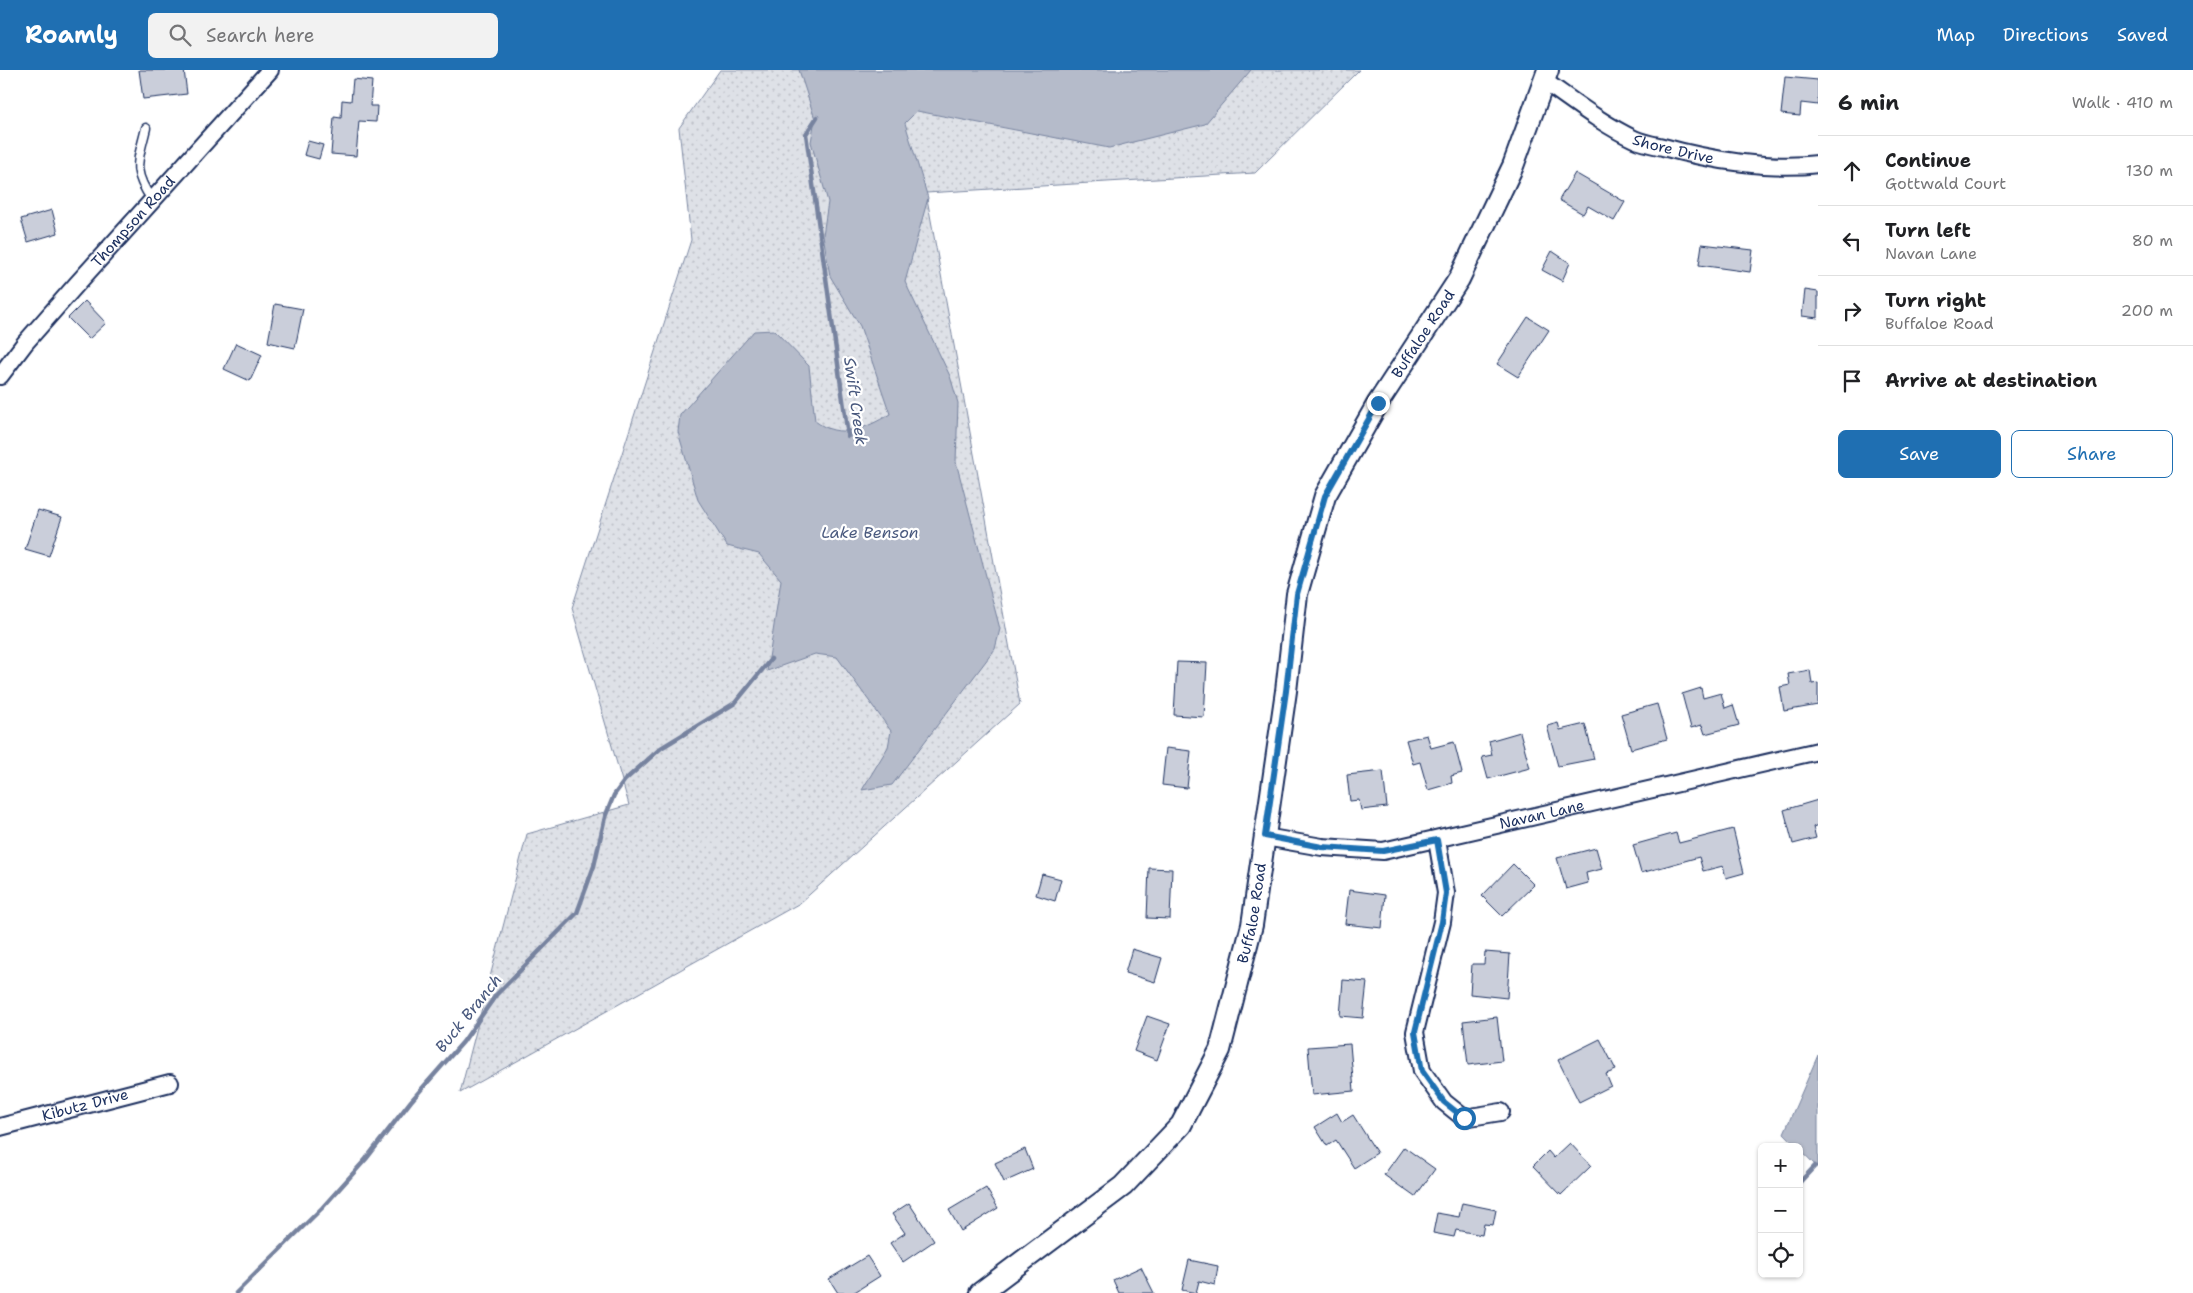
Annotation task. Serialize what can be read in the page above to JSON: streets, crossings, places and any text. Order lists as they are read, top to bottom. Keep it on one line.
{"streets":{"street":["Shore Drive","Thompson Road","Buffaloe Road","Navan Lane","Kibutz Drive"]},"crossings":[["Shore Drive","Buffaloe Road"],["Buffaloe Road","Navan Lane"]],"water":["Swift Creek","Lake Benson","Buck Branch"],"page":{"header":"Roamly","search":"Search here","nav":["Map","Directions","Saved"],"heading":["6 min","Walk · 410 m"],"list":[["Continue","Gottwald Court","130 m"],["Turn left","Navan Lane","80 m"],["Turn right","Buffaloe Road","200 m"],"Arrive at destination"],"buttons":["Save","Share"],"map_buttons":["+","−"]}}
